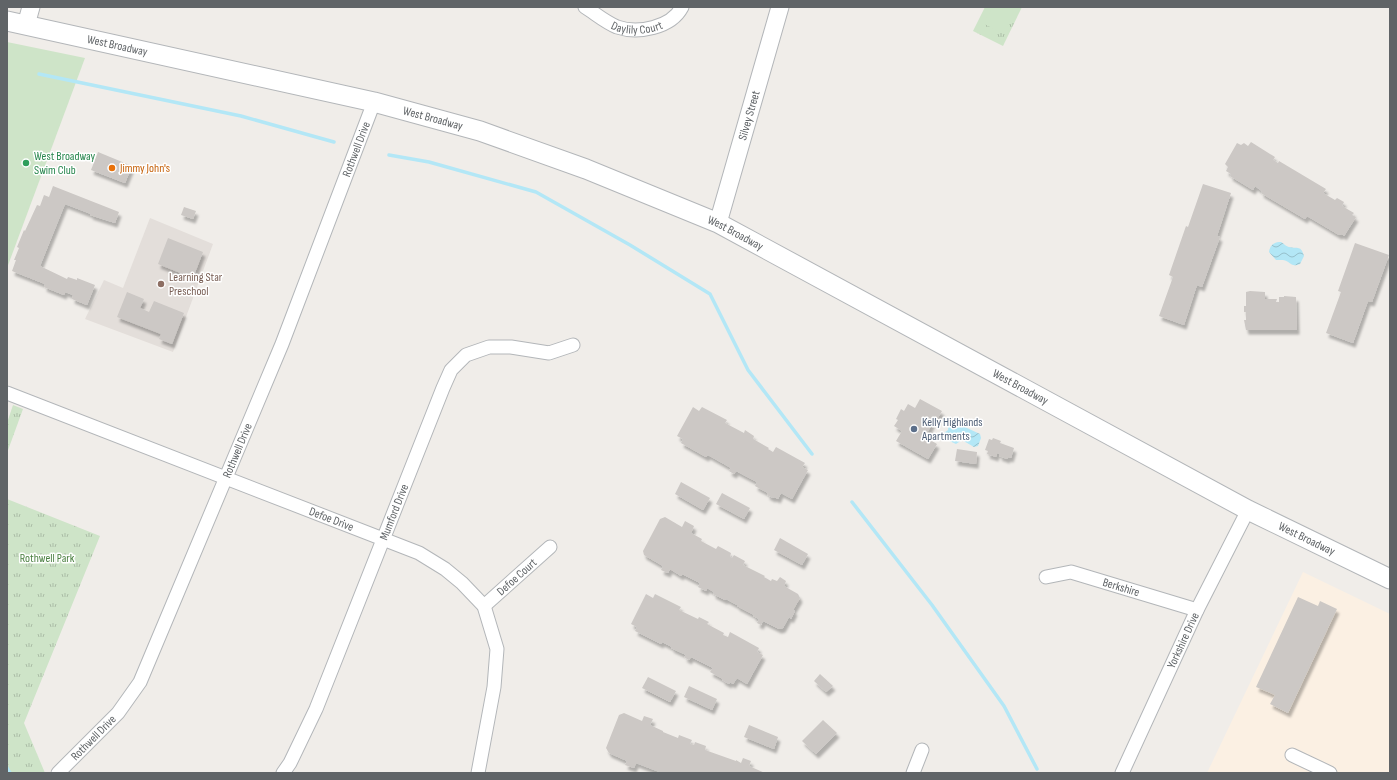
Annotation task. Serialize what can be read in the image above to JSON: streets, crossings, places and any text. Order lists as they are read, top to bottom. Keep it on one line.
{"streets":{"main road":["West Broadway"],"street":["Daylily Court","Silvey Street","Rothwell Drive","Mumford Drive","Defoe Drive","Defoe Court","Berkshire","Yorkshire Drive"]},"crossings":[["West Broadway","Silvey Street"],["West Broadway","Rothwell Drive"],["West Broadway","Yorkshire Drive"],["Rothwell Drive","Defoe Drive"],["Mumford Drive","Defoe Drive"],["Defoe Drive","Defoe Court"],["Berkshire","Yorkshire Drive"]],"parks":["Rothwell Park"],"places":["West Broadway Swim Club","Jimmy John's","Learning Star Preschool","Kelly Highlands Apartments"]}
